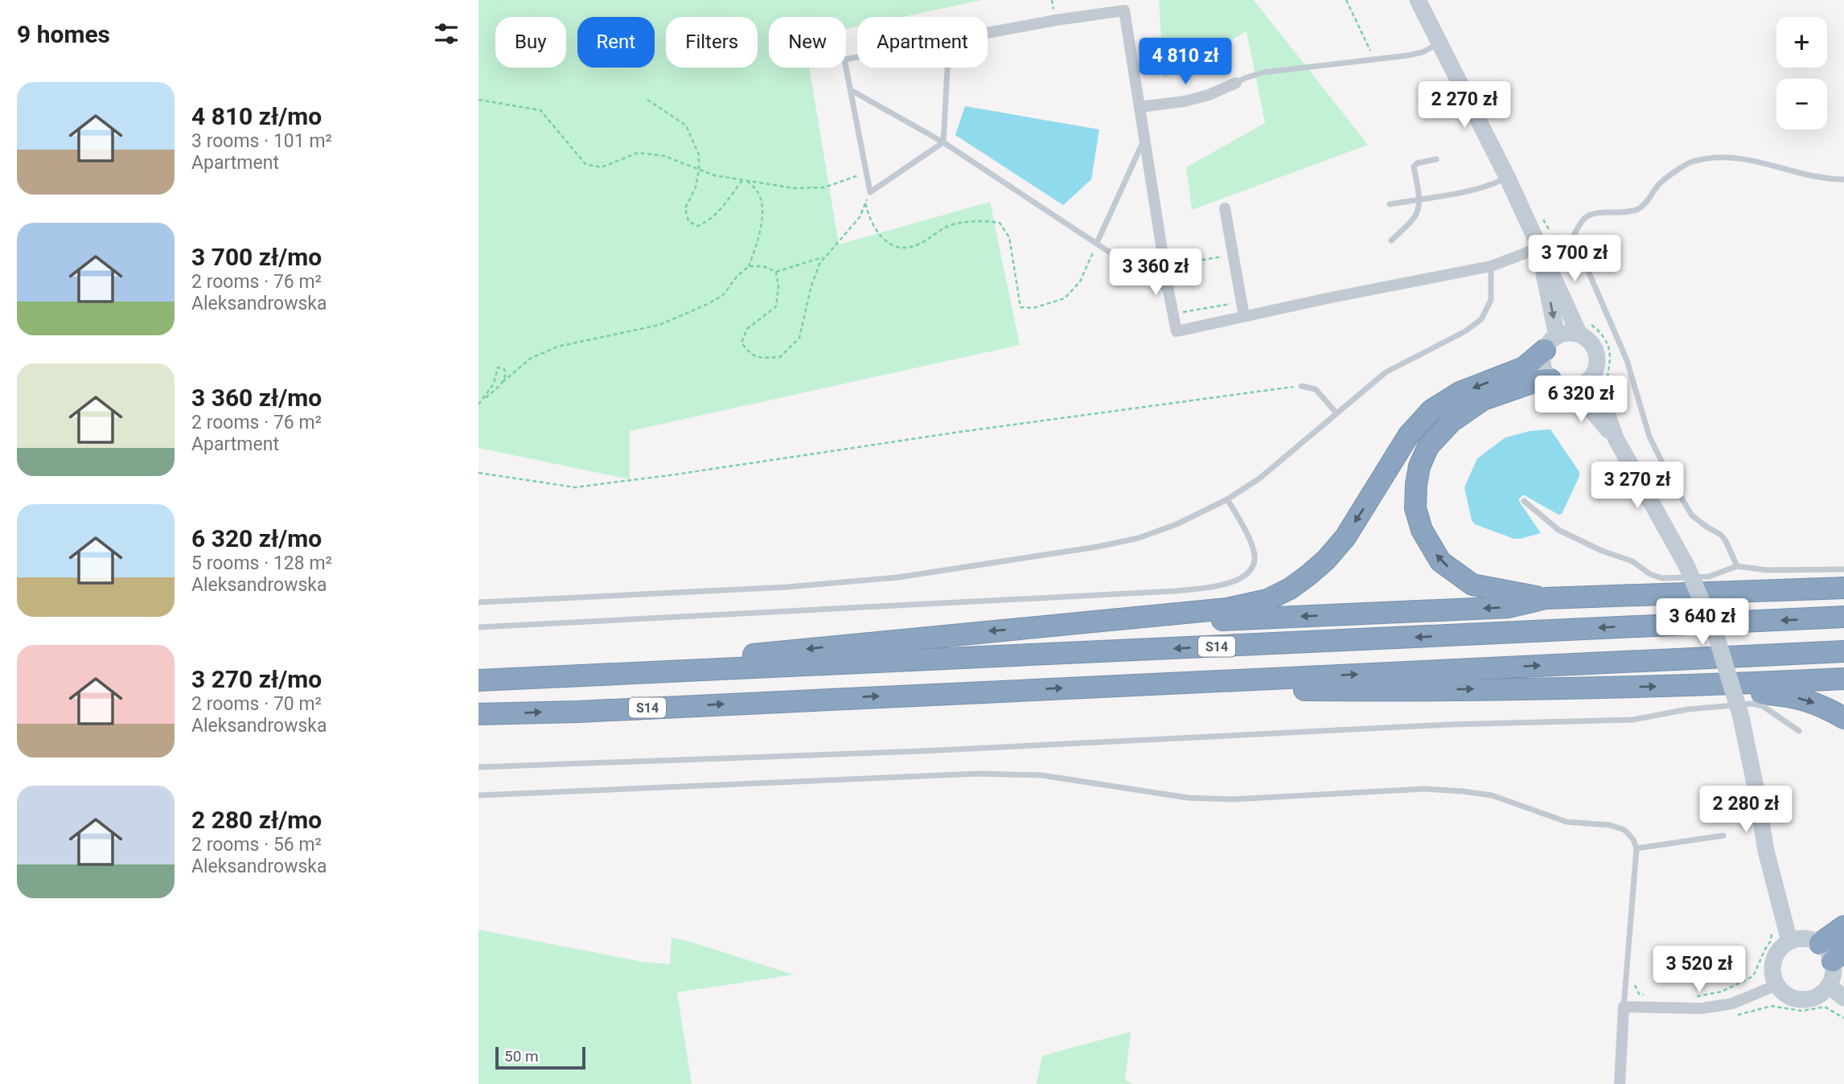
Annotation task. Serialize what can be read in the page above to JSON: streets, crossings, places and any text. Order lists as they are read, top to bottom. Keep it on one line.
{"streets":{"highway":["S14"]},"scale_bar":"50 m","page":{"heading":"9 homes","map_buttons":["+","−"],"chip":["Buy","Rent","Filters","New","Apartment"],"price":["4 810 zł","2 270 zł","3 700 zł","3 360 zł","6 320 zł","3 270 zł","3 640 zł","2 280 zł","3 520 zł"],"list":[{"name":"4 810 zł/mo","note":"3 rooms · 101 m² · Apartment"},{"name":"3 700 zł/mo","note":"2 rooms · 76 m² · Aleksandrowska"},{"name":"3 360 zł/mo","note":"2 rooms · 76 m² · Apartment"},{"name":"6 320 zł/mo","note":"5 rooms · 128 m² · Aleksandrowska"},{"name":"3 270 zł/mo","note":"2 rooms · 70 m² · Aleksandrowska"},{"name":"2 280 zł/mo","note":"2 rooms · 56 m² · Aleksandrowska"}],"scale":"50 m"}}
